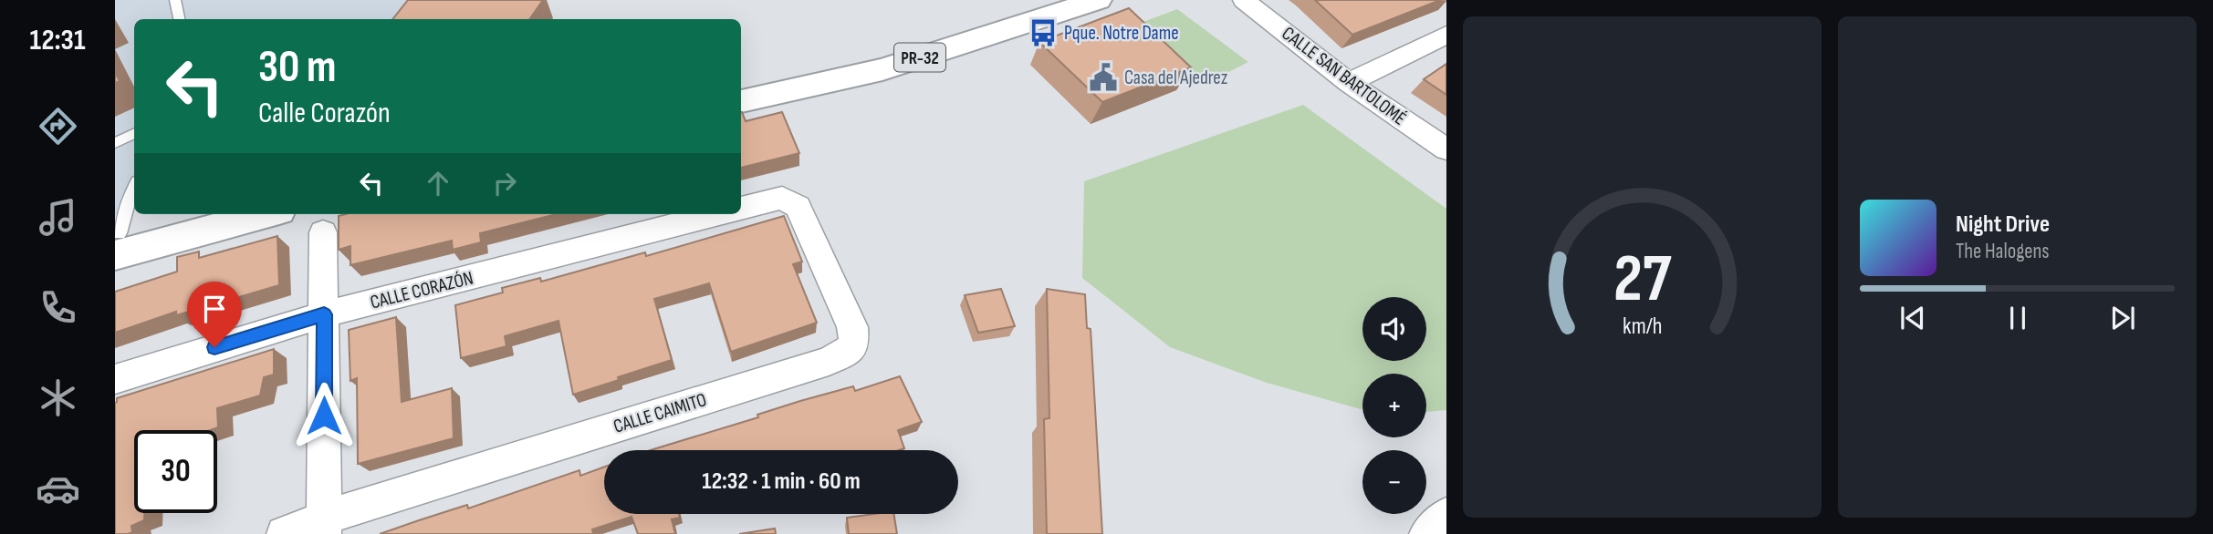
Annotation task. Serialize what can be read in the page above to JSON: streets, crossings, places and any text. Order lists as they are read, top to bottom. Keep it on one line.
{"streets":{"main road":["PR-32"],"street":["CALLE SAN BARTOLOMÉ","CALLE CORAZÓN","CALLE CAIMITO"]},"places":{"bus stop":["Pque. Notre Dame"],"public building":["Casa del Ajedrez"]},"page":{"tabs":"12:31","turn":["30 m","Calle Corazón"],"song":["Night Drive","The Halogens"],"map_buttons":["+","−"],"limit":"30","trip":"12:32 · 1 min · 60 m","gauge":["27","km/h"]}}
